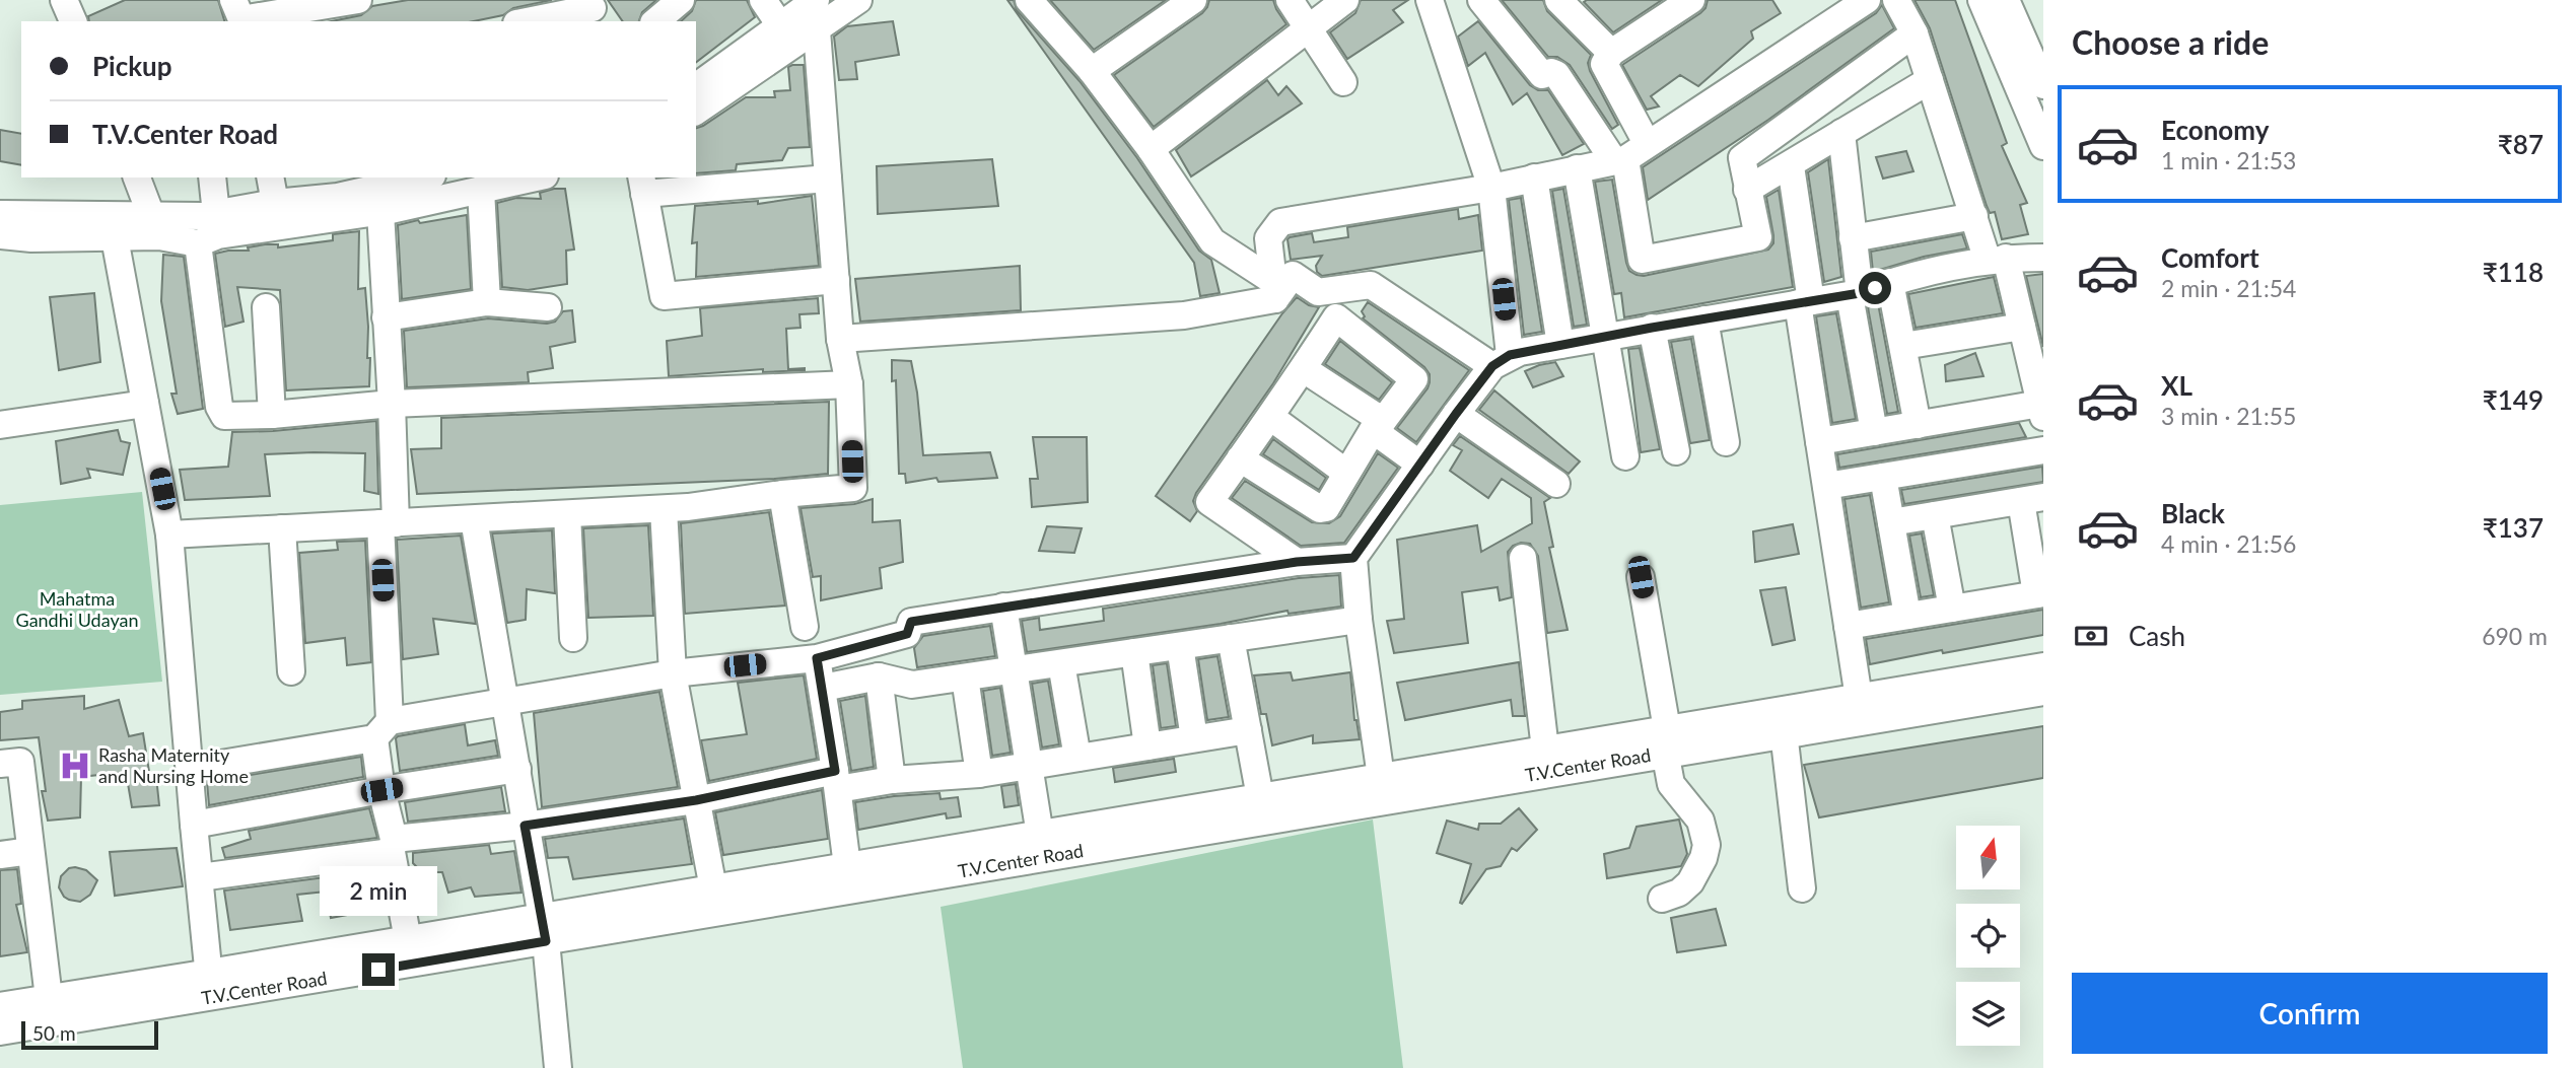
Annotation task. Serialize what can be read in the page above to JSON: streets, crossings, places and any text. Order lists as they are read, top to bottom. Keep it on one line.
{"streets":{"street":["T.V.Center Road"]},"parks":["Mahatma Gandhi Udayan"],"places":{"hospital":["Rasha Maternity and Nursing Home"]},"scale_bar":"50 m","north":"top","page":{"heading":"Choose a ride","banner":["Pickup","T.V.Center Road"],"list":[{"name":"Economy","note":"1 min · 21:53","value":"₹87"},{"name":"Comfort","note":"2 min · 21:54","value":"₹118"},{"name":"XL","note":"3 min · 21:55","value":"₹149"},{"name":"Black","note":"4 min · 21:56","value":"₹137"}],"pay":["Cash","690 m"],"bubble":"2 min","buttons":"Confirm","scale":"50 m"}}
